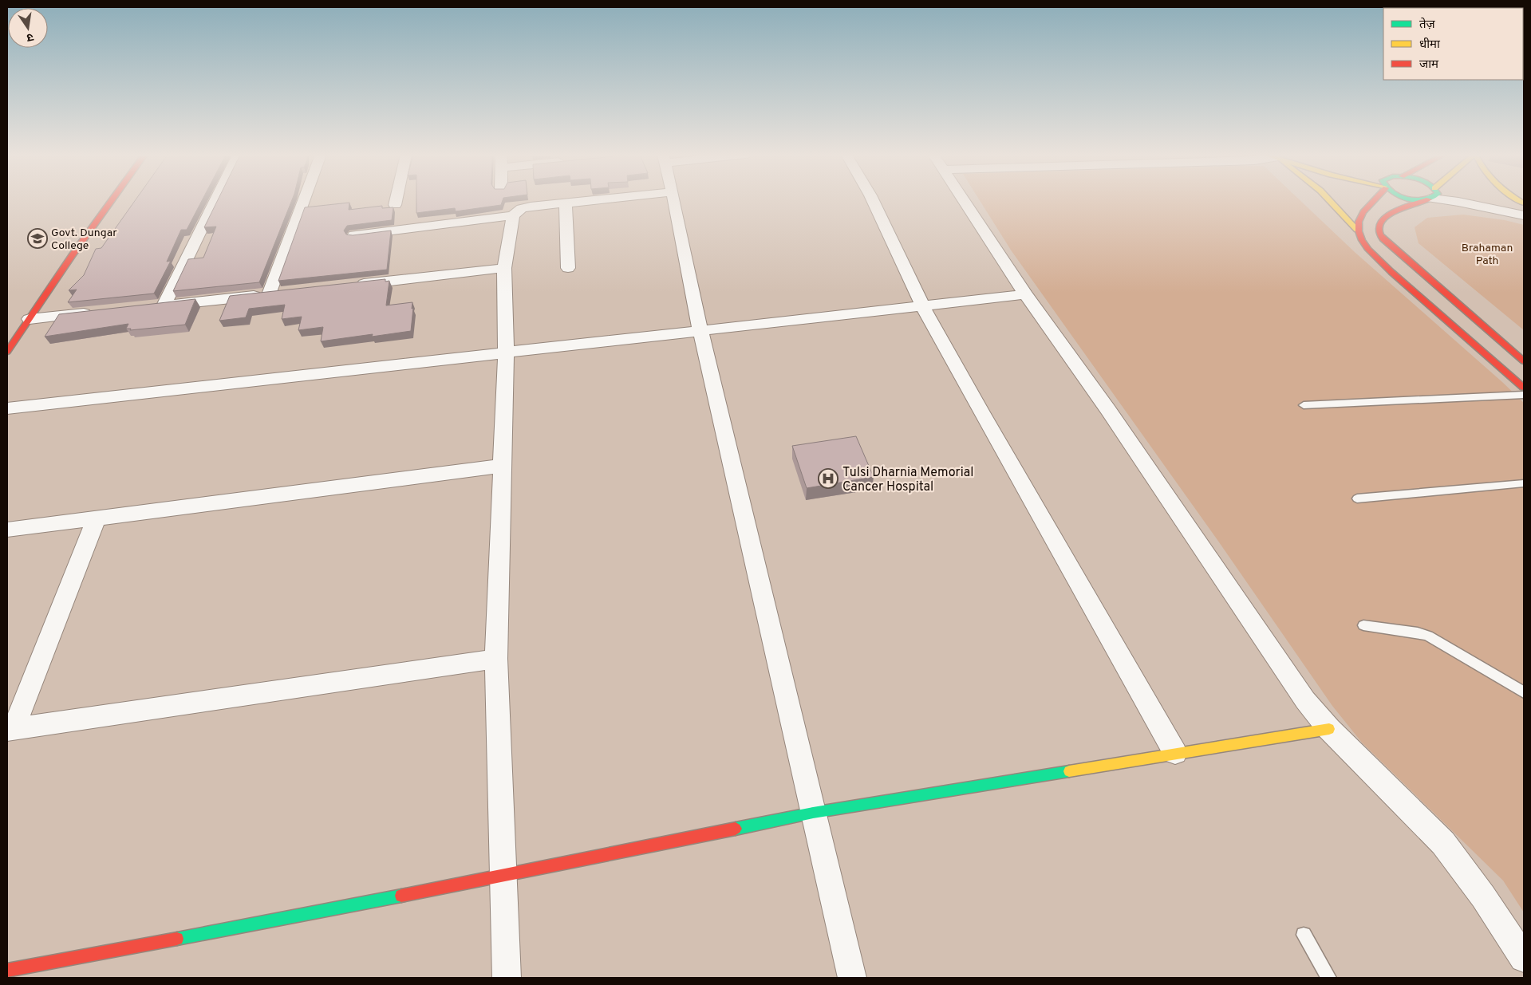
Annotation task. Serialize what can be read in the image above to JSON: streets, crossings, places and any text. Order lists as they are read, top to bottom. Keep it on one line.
{"parks":["Brahaman Path"],"places":{"school or university":["Govt. Dungar College"],"hospital":["Tulsi Dharnia Memorial Cancer Hospital"]},"legend":["तेज़","धीमा","जाम"],"north":"bottom"}
